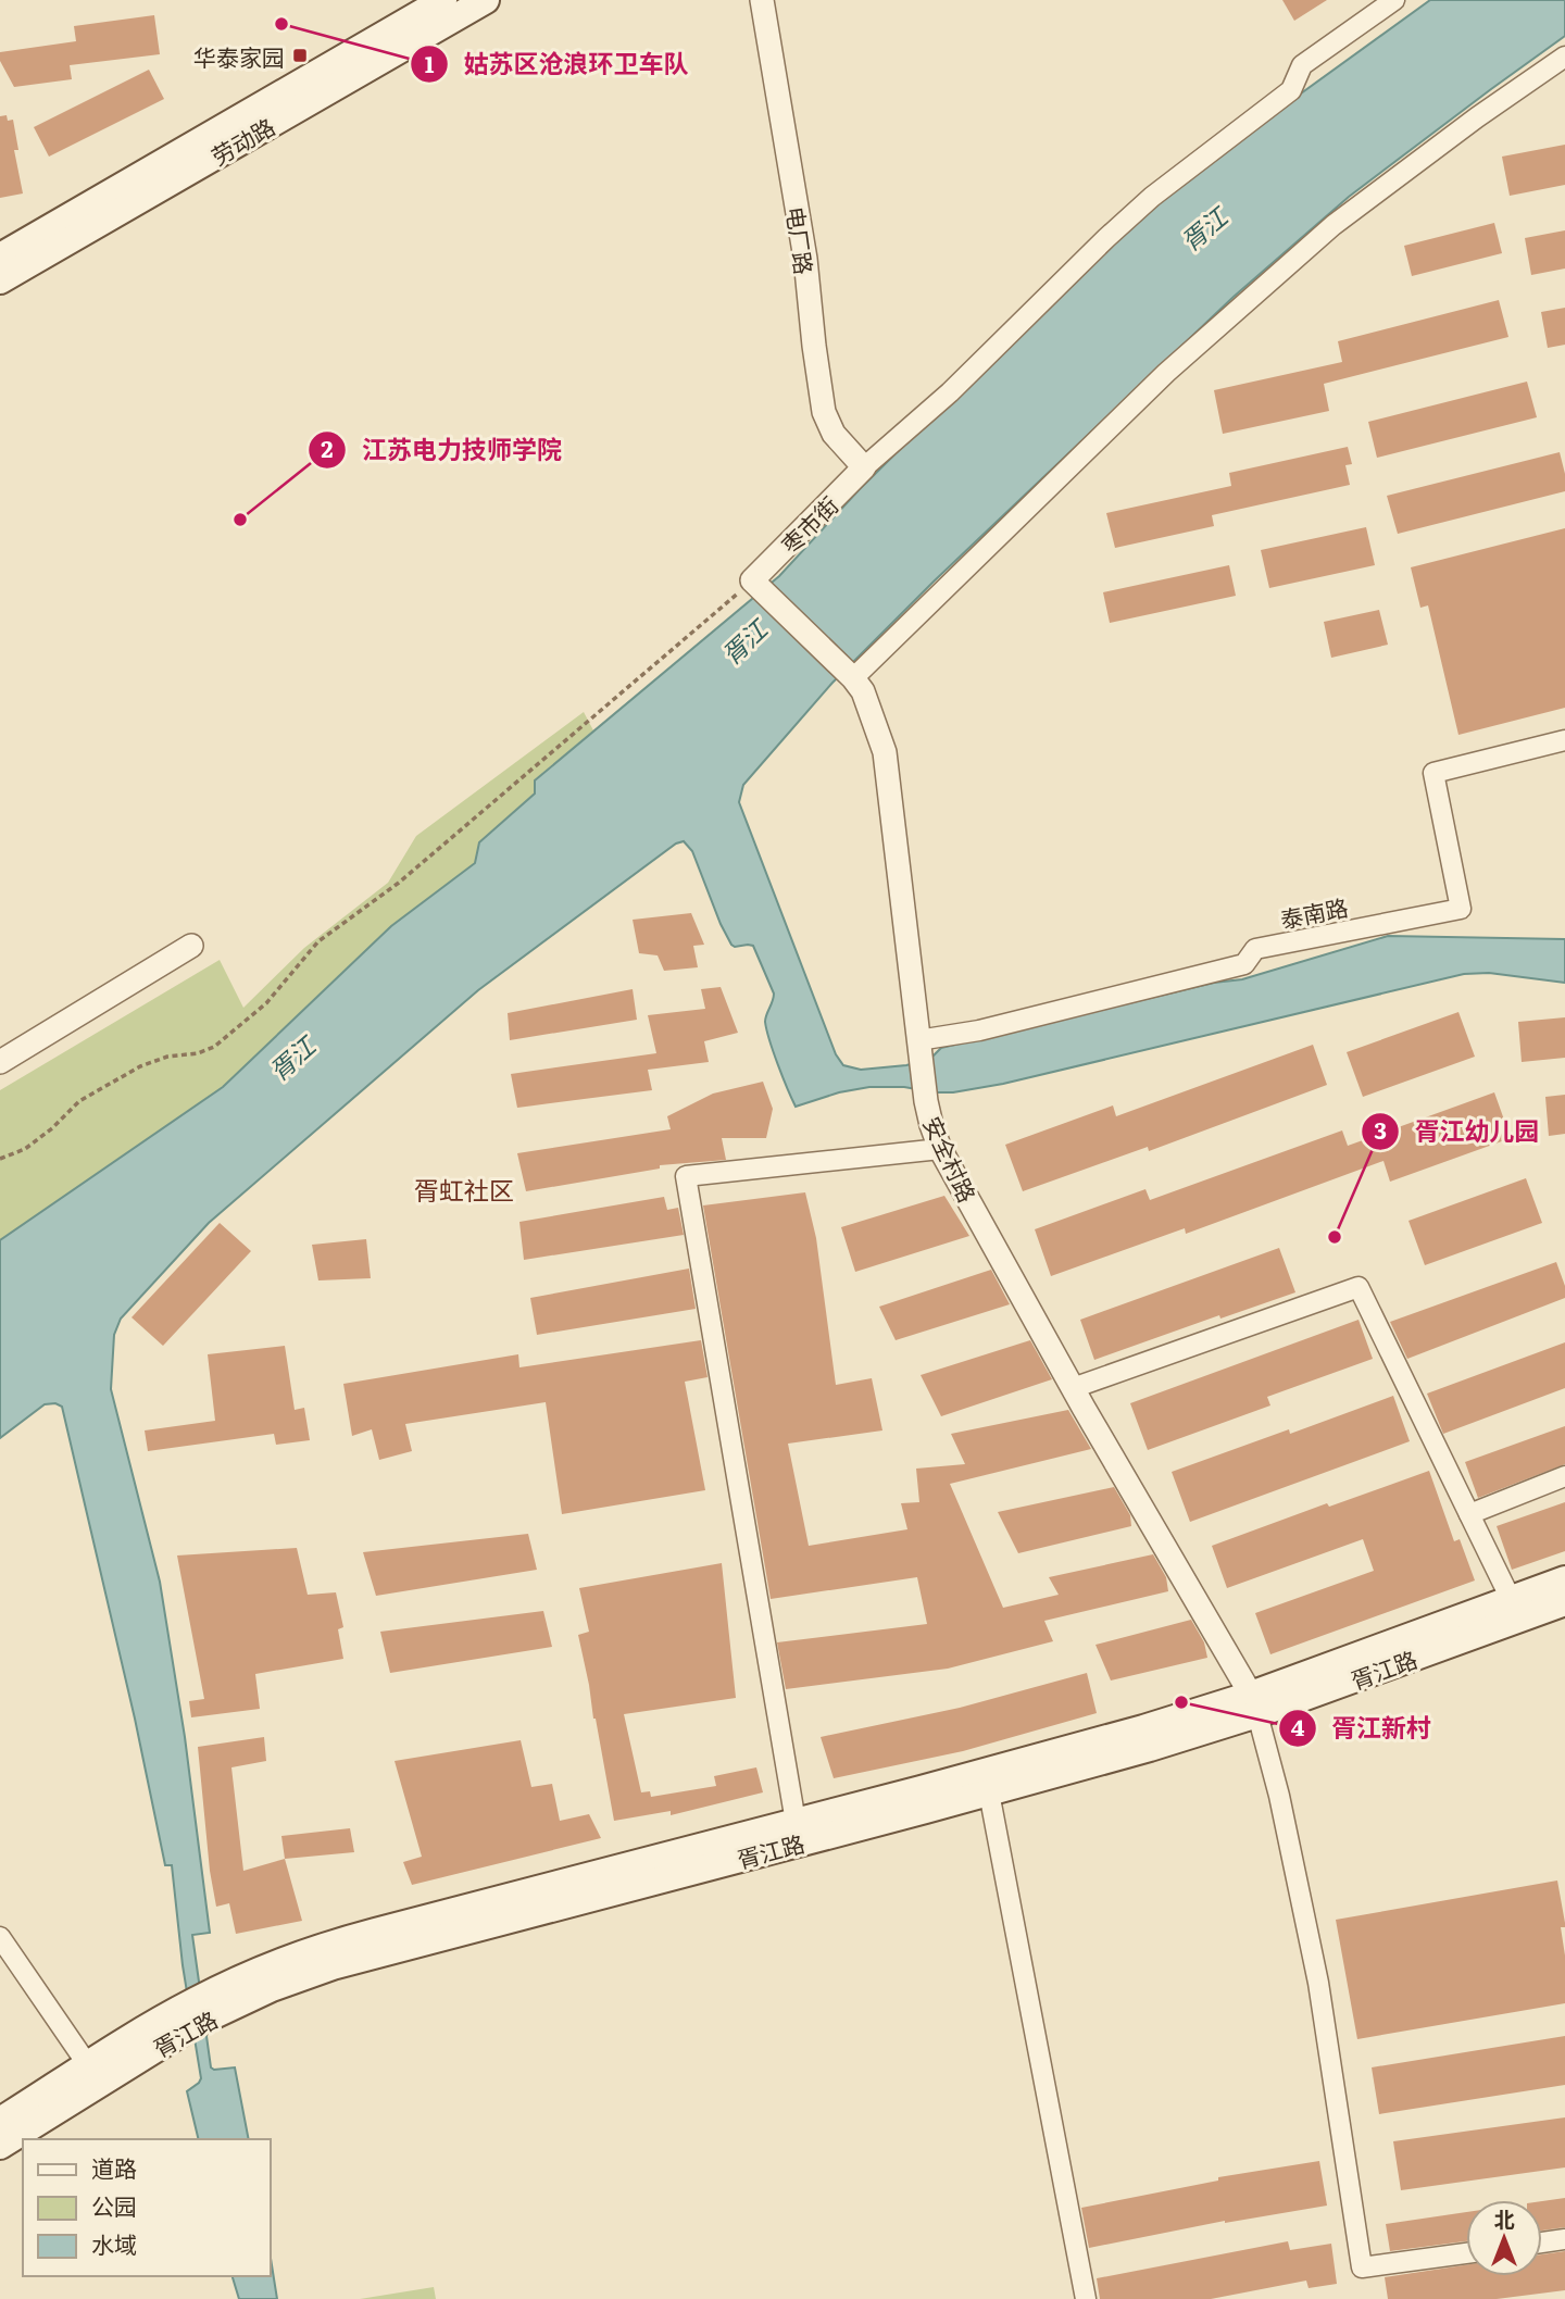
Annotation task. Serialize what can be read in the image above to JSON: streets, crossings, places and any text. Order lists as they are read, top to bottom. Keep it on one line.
{"streets":{"main road":["劳动路","胥江路"],"street":["电厂路","枣市街","泰南路","安全村路"]},"crossings":[["电厂路","枣市街"],["枣市街","安全村路"],["泰南路","安全村路"],["安全村路","胥江路"]],"districts":["胥虹社区"],"water":["胥江"],"places":{"other":["姑苏区沧浪环卫车队","江苏电力技师学院","胥江幼儿园","胥江新村"],"transit":["华泰家园"]},"legend":["道路","公园","水域"],"north":"top"}
